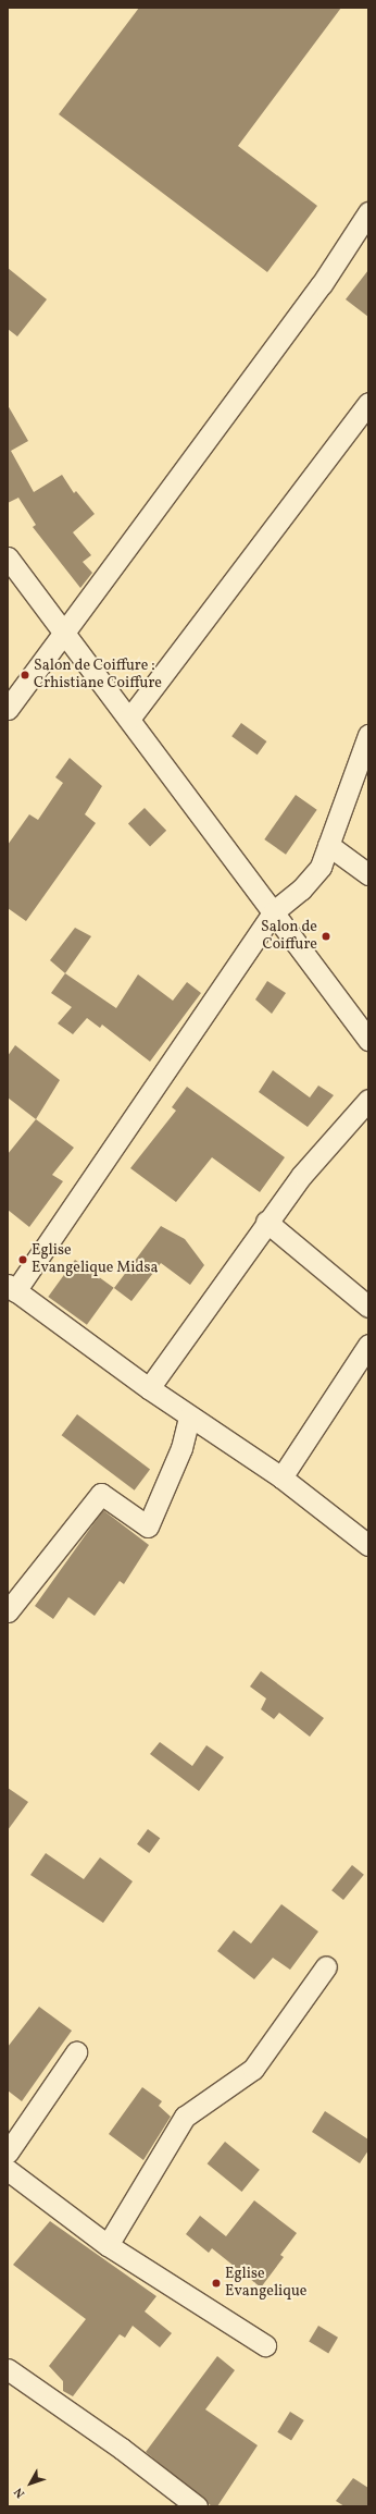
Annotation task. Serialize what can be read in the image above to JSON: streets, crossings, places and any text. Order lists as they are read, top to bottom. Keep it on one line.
{"places":["Salon de Coiffure : Crhistiane Coiffure","Salon de Coiffure","Eglise Evangelique Midsa","Eglise Evangelique"],"north":"bottom left"}
